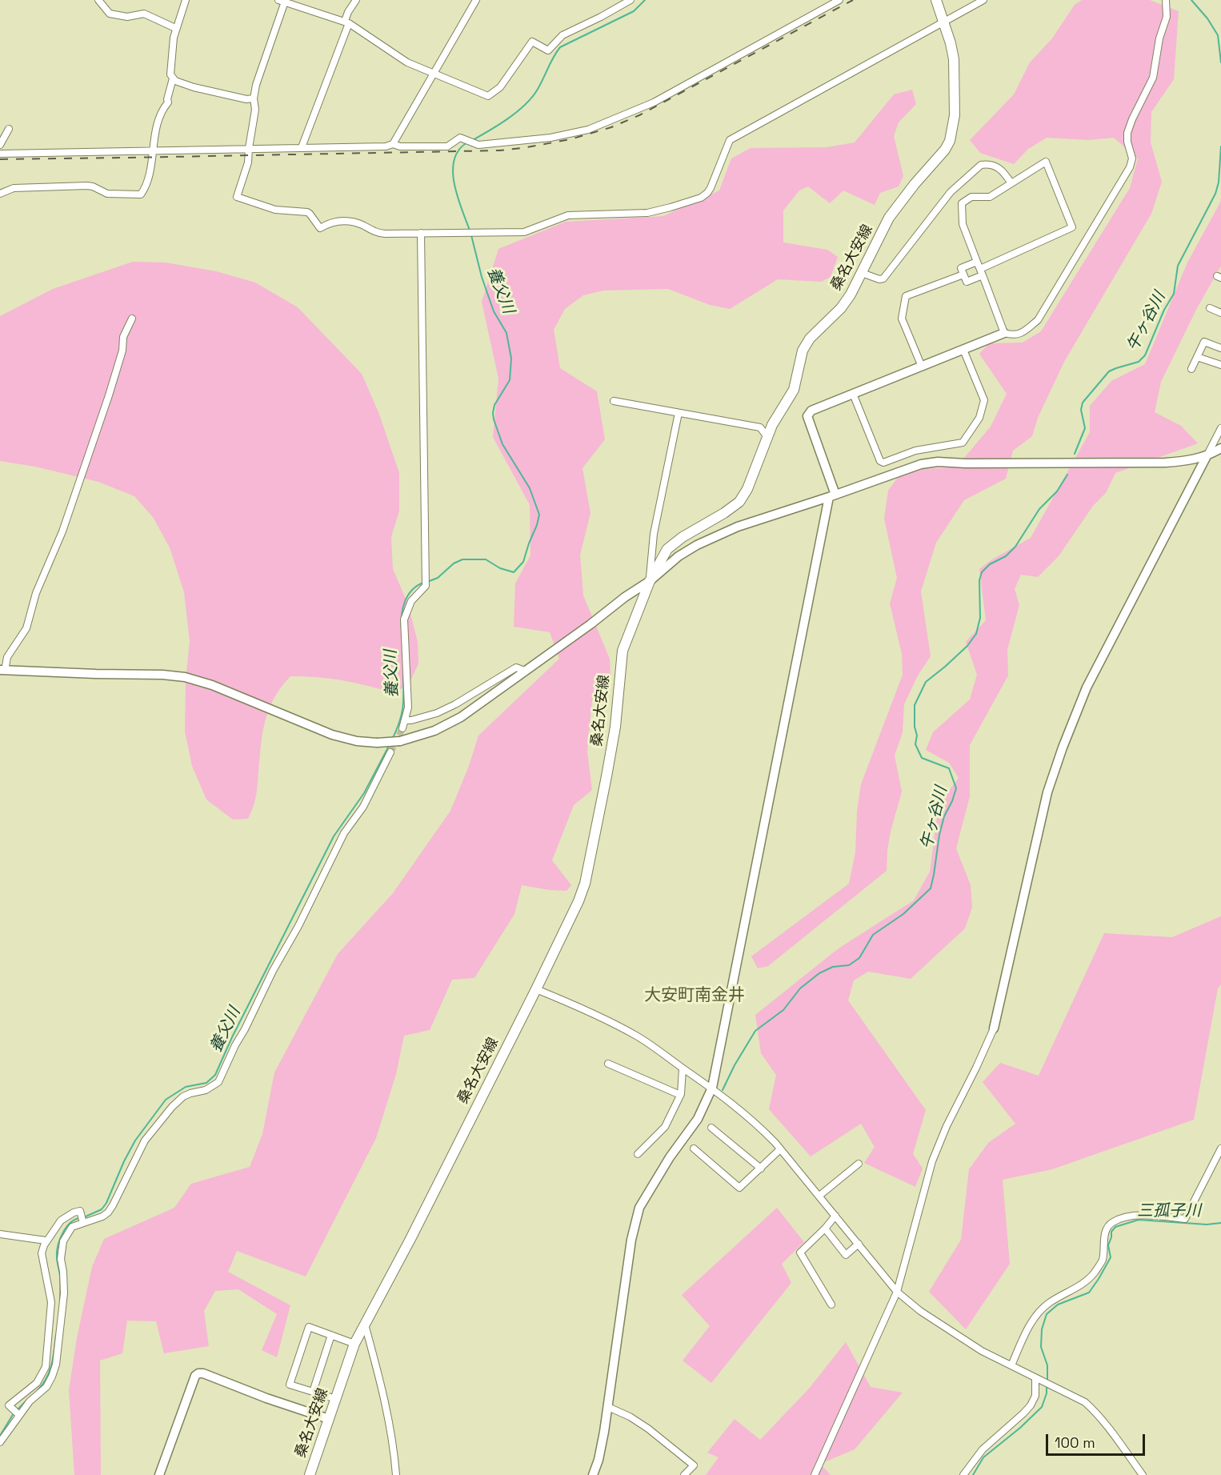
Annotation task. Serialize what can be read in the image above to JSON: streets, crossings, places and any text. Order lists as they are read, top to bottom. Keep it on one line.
{"streets":{"main road":["桑名大安線"]},"districts":["大安町南金井"],"water":["養父川","午ヶ谷川","三孤子川"],"scale_bar":"100 m"}
